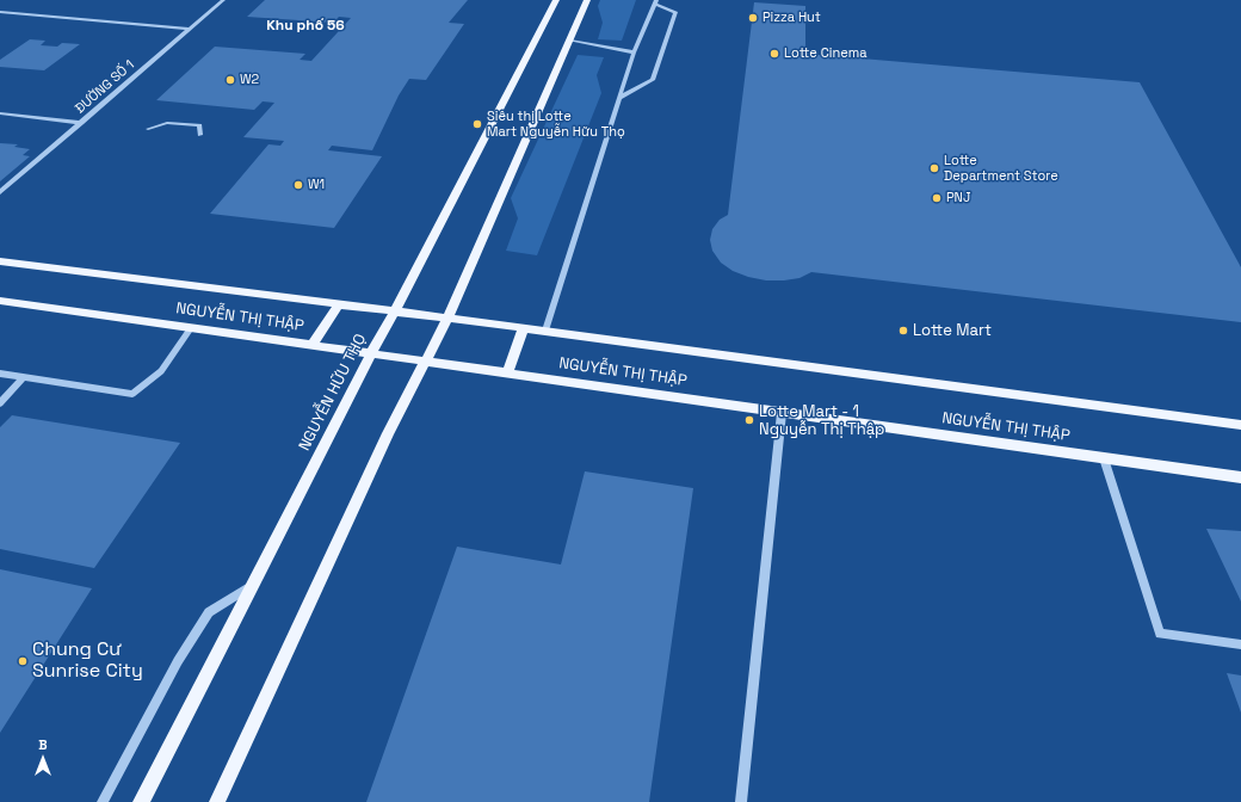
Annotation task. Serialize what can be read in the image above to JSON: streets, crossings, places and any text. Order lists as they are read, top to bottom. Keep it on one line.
{"streets":{"main road":["NGUYỄN THỊ THẬP","NGUYỄN HỮU THỌ"],"street":["ĐƯỜNG SỐ 1"]},"crossings":[["NGUYỄN THỊ THẬP","NGUYỄN HỮU THỌ"]],"districts":["Khu phố 56"],"places":["Pizza Hut","Lotte Cinema","W2","Siêu thị Lotte Mart Nguyễn Hữu Thọ","Lotte Department Store","W1","PNJ","Lotte Mart","Lotte Mart - 1 Nguyễn Thị Thập","Chung Cư Sunrise City"],"north":"top"}
